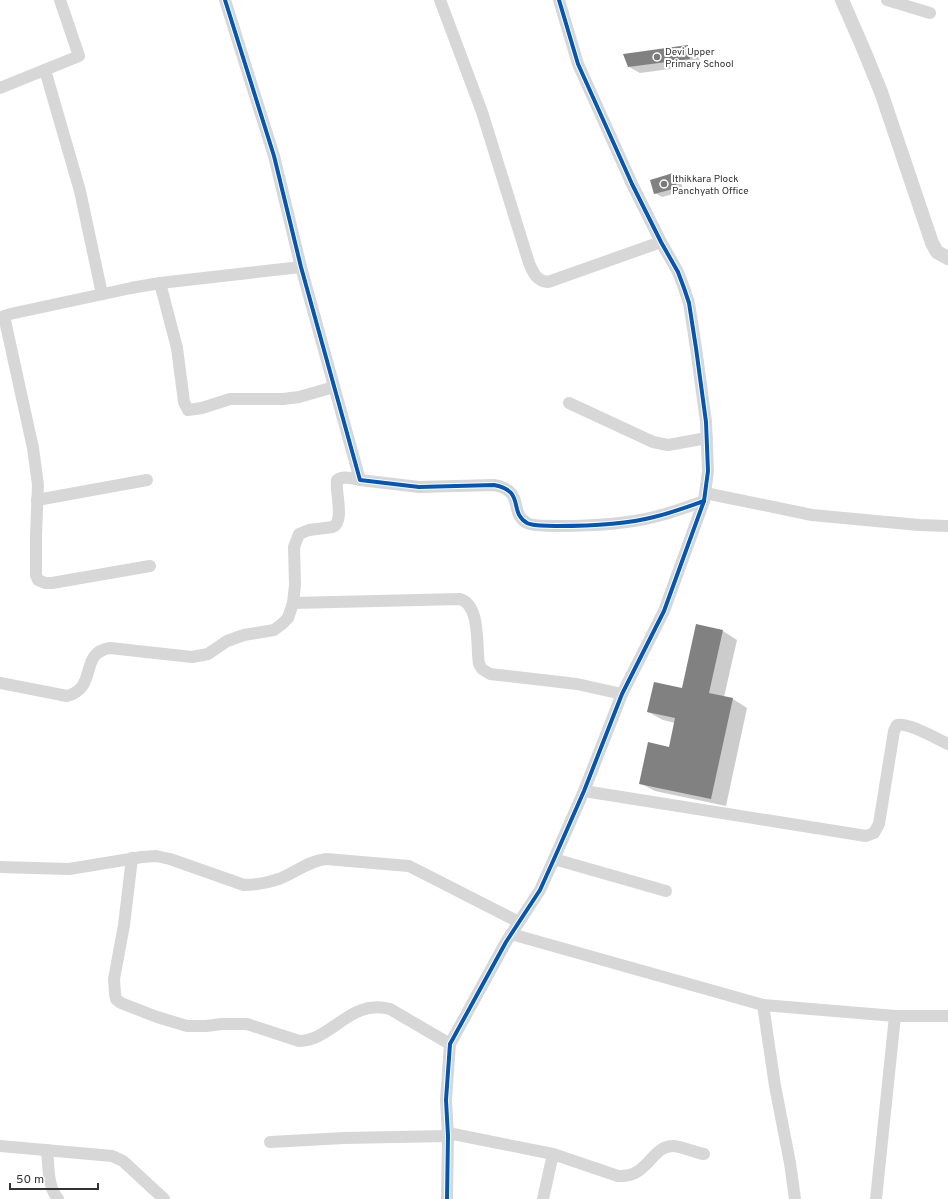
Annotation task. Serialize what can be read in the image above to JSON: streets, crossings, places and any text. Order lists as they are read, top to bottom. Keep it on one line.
{"places":["Devi Upper Primary School","Ithikkara Plock Panchyath Office"],"scale_bar":"50 m"}
